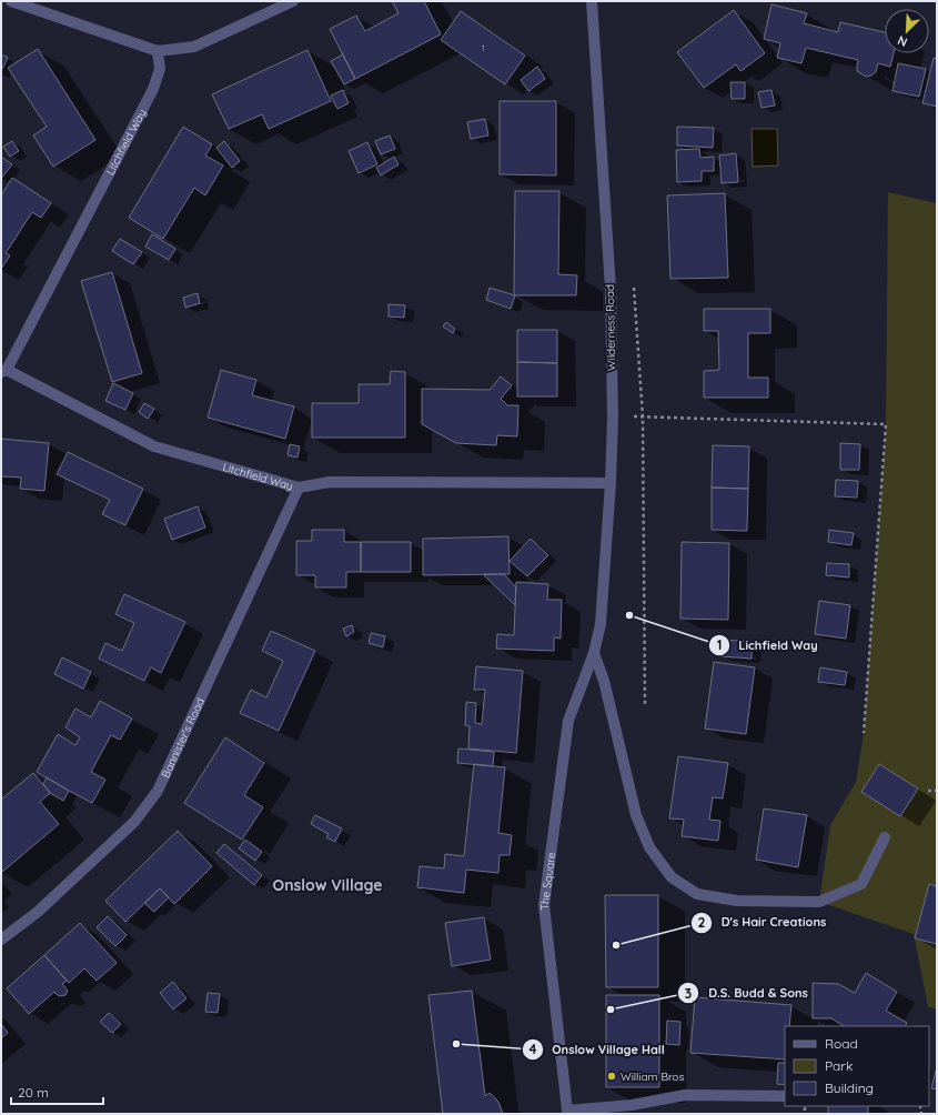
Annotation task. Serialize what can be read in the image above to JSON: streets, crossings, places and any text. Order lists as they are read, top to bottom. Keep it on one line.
{"streets":{"street":["Litchfield Way","Wilderness Road","Bannister's Road","The Square"]},"crossings":[["Litchfield Way","Wilderness Road"],["Litchfield Way","Bannister's Road"],["Wilderness Road","The Square"]],"districts":["Onslow Village"],"places":["Lichfield Way","D's Hair Creations","D.S. Budd & Sons","Onslow Village Hall","William Bros"],"house_numbers":["1"],"legend":["Road","Park","Building"],"scale_bar":"20 m","north":"bottom left"}
